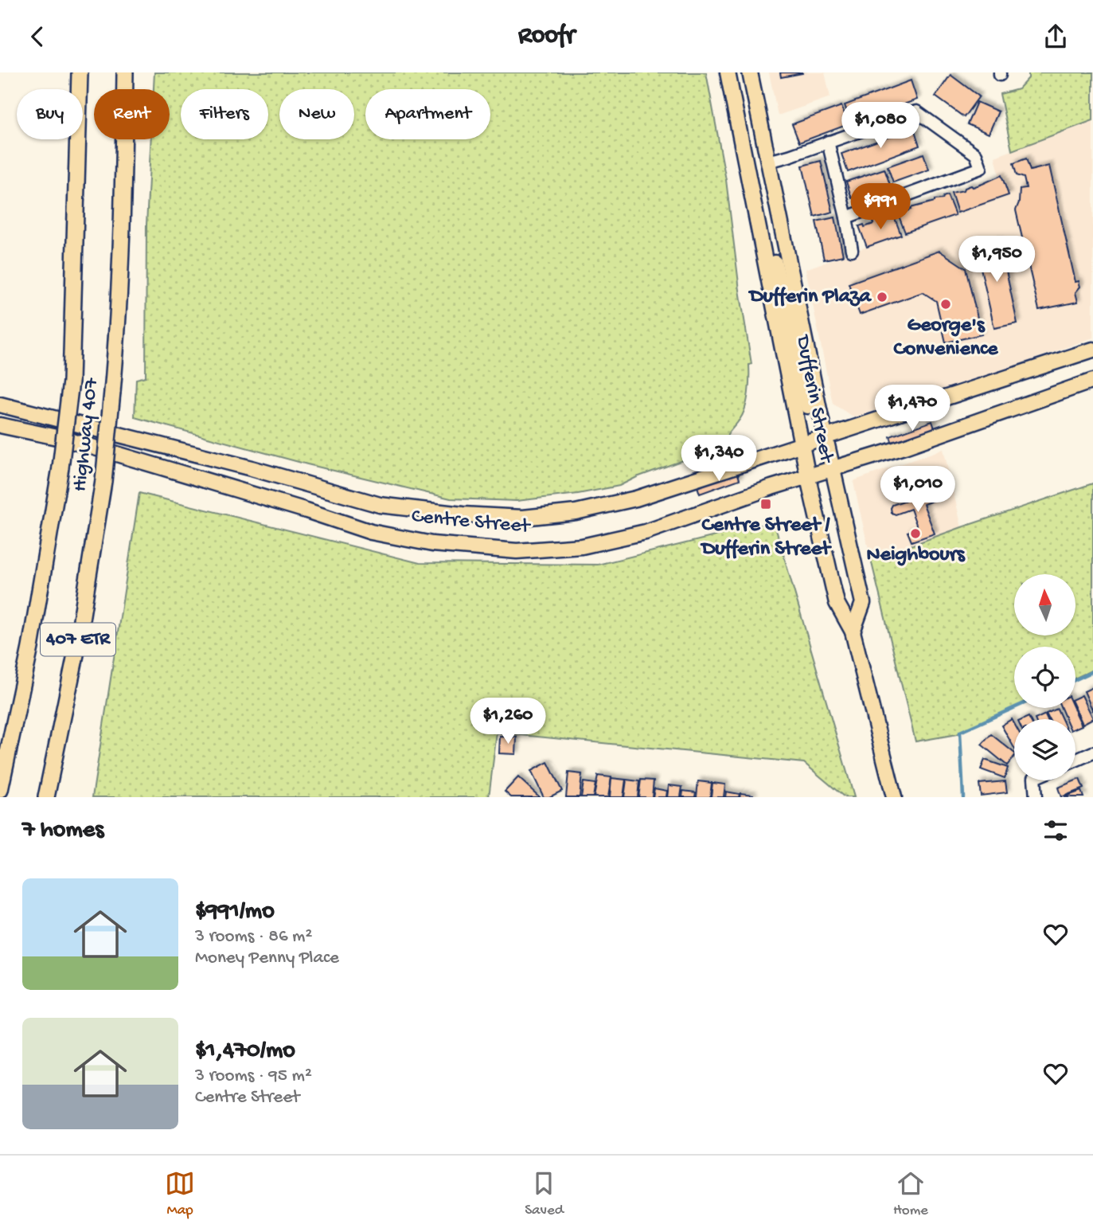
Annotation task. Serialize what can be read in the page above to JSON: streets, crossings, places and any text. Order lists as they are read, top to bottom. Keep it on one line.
{"streets":{"highway":["Highway 407","407 ETR"],"main road":["Dufferin Street","Centre Street"]},"crossings":[["Dufferin Street","Centre Street"]],"places":{"other":["Dufferin Plaza","George's Convenience","Neighbours"],"transit":["Centre Street / Dufferin Street"]},"north":"top","page":{"header":"Roofr","chip":["Buy","Rent","Filters","New","Apartment"],"price":["$1,080","$991","$1,950","$1,470","$1,340","$1,010","$1,260"],"heading":"7 homes","list":[{"name":"$991/mo","note":"3 rooms · 86 m² · Money Penny Place"},{"name":"$1,470/mo","note":"3 rooms · 95 m² · Centre Street"}],"tabs":["Map","Saved","Home"]}}
